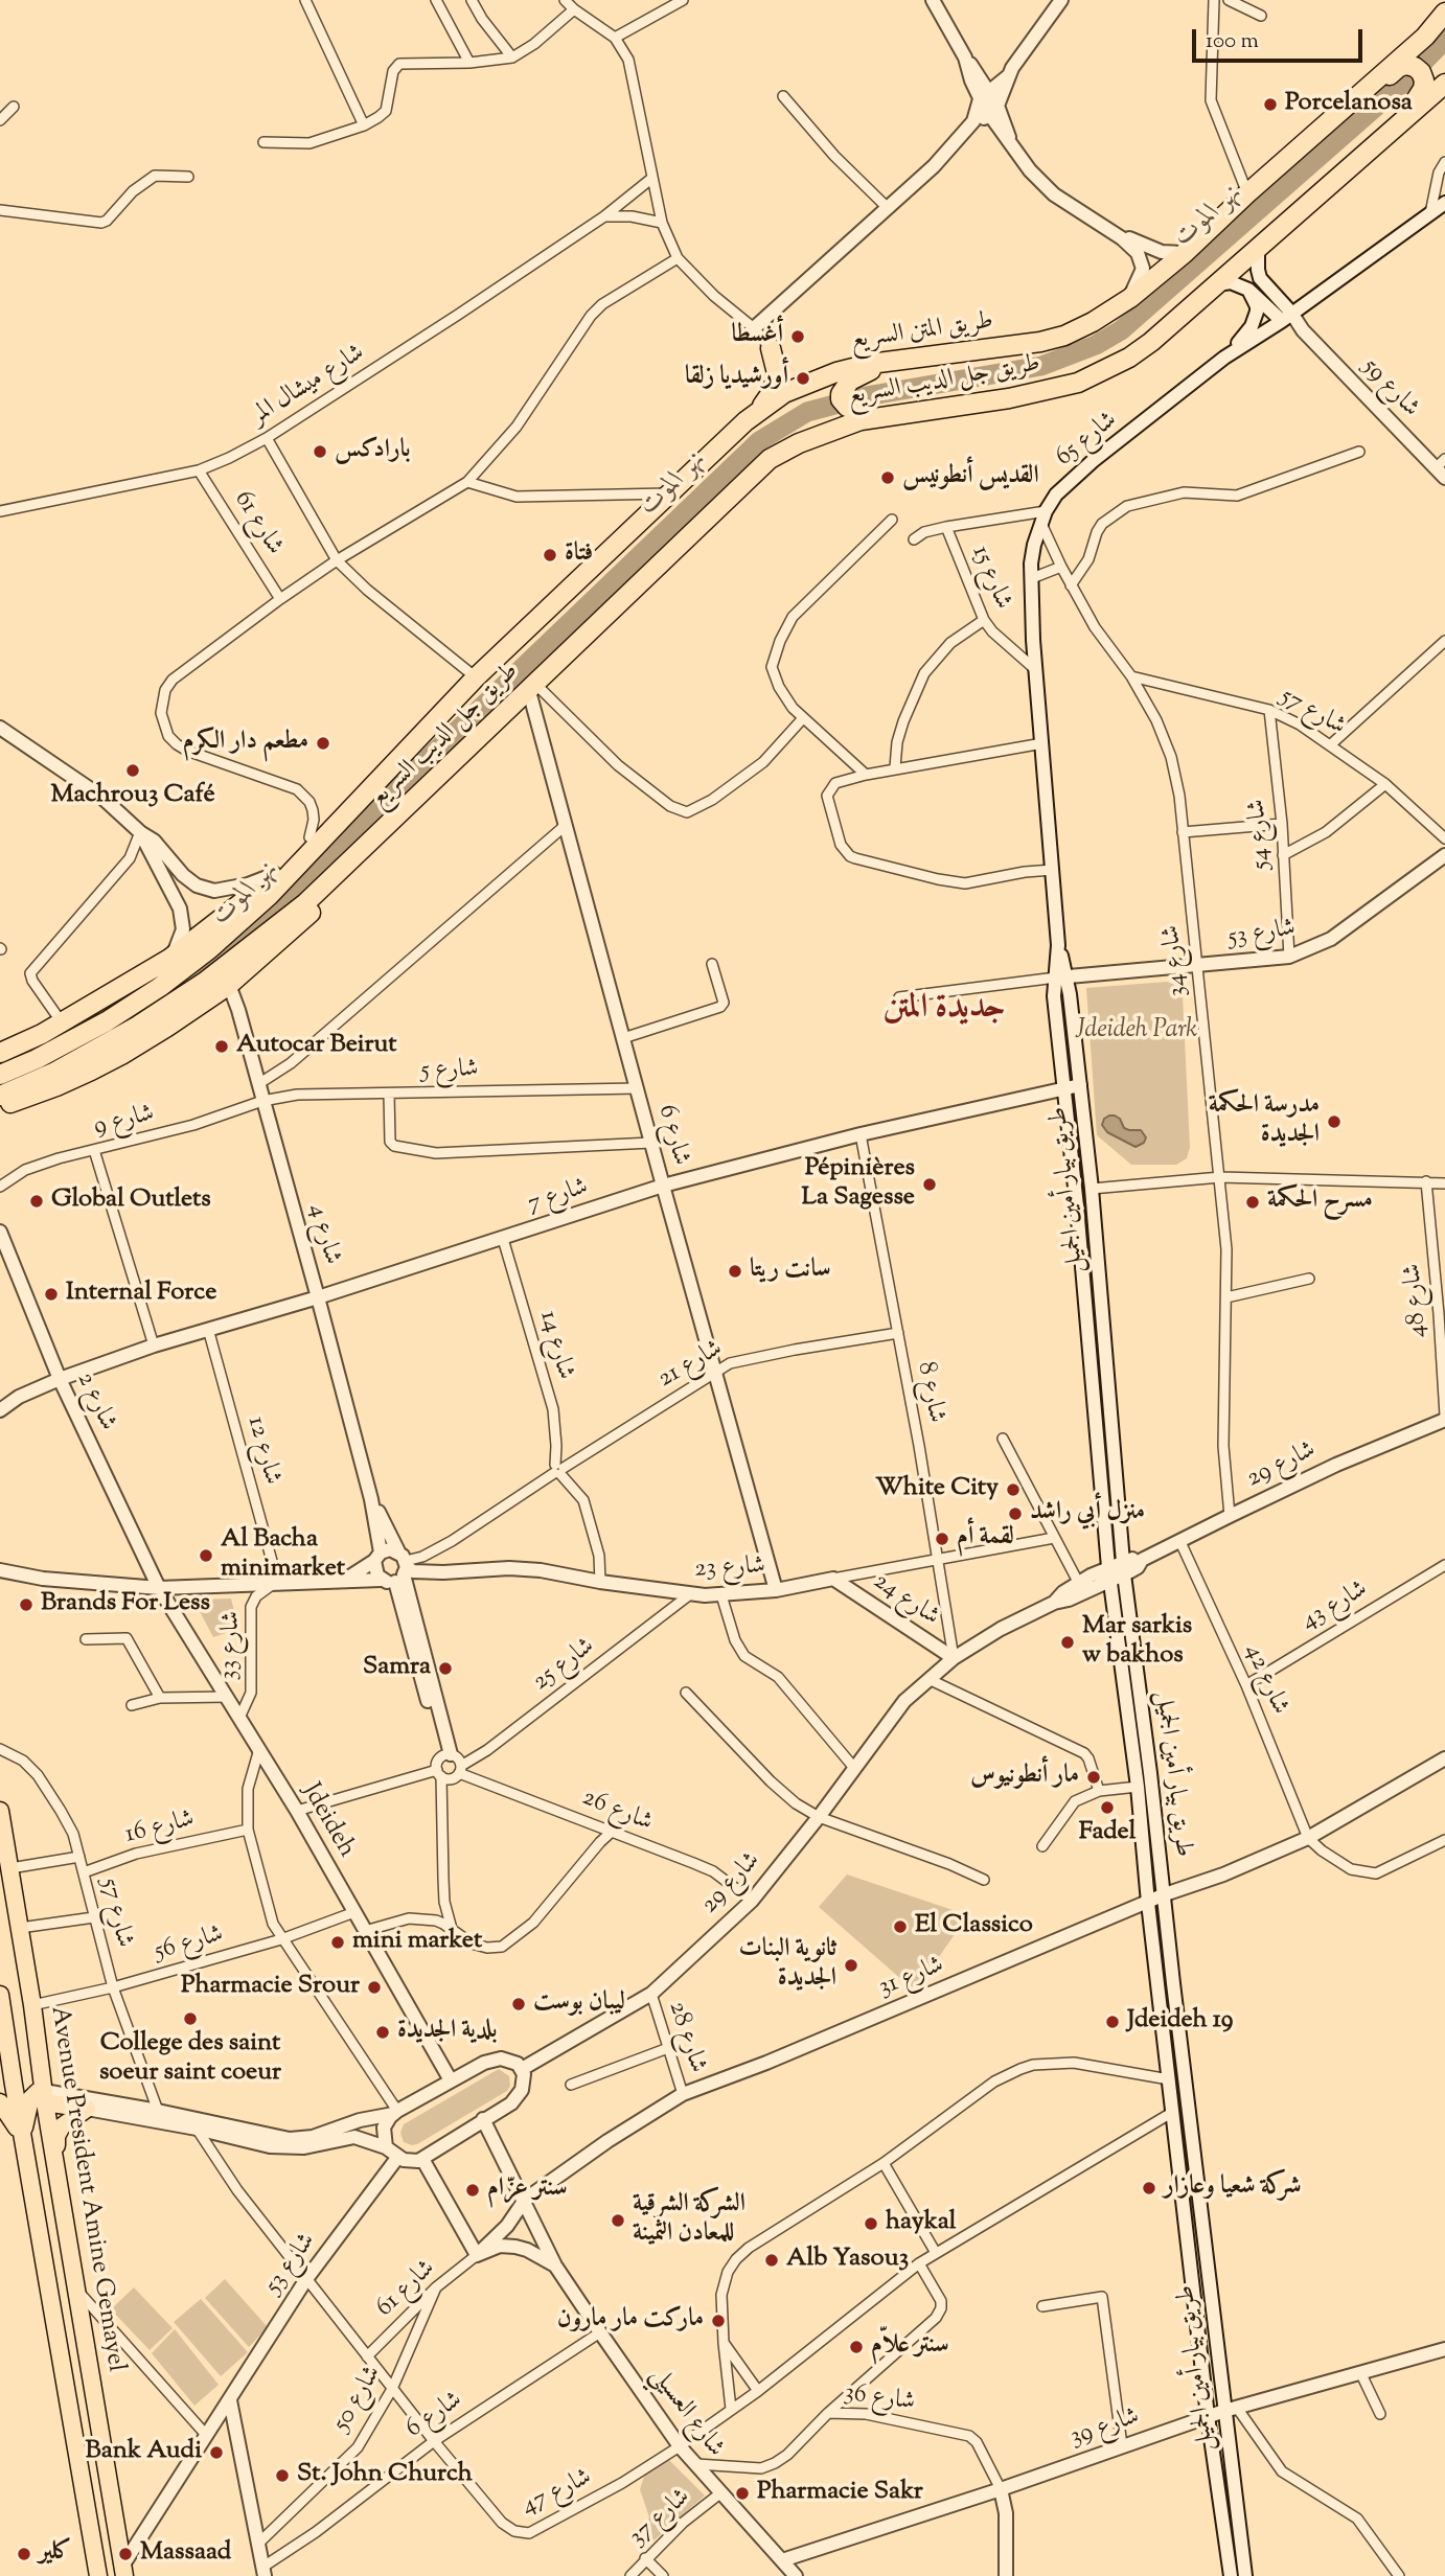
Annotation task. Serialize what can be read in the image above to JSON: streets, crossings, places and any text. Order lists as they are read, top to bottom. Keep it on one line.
{"streets":{"highway":["طريق المتن السريع","طريق جل الديب السريع","Avenue President Amine Gemayel"],"street":["شارع ميشال المر","شارع 59","شارع 65","شارع 61","شارع 15","شارع 57","شارع 54","شارع 53","شارع 34","شارع 5","شارع 9","شارع 6","طريق بيار أمين الجميل","شارع 7","شارع 4","شارع 48","شارع 14","شارع 21","شارع 8","شارع 2","شارع 12","شارع 29","شارع 23","شارع 24","شارع 43","شارع 33","شارع 25","شارع 42","شارع 26","Jdeideh","شارع 16","شارع 56","شارع 31","شارع 28","شارع 50","شارع 36","شارع العسيلي","شارع 39","شارع 47","شارع 37"]},"crossings":[["طريق المتن السريع","طريق جل الديب السريع"],["طريق جل الديب السريع","شارع 6"],["شارع ميشال المر","شارع 61"],["شارع 59","شارع 65"],["شارع 65","شارع 15"],["شارع 65","شارع 53"],["شارع 65","شارع 34"],["شارع 65","طريق بيار أمين الجميل"],["شارع 61","شارع 31"],["شارع 61","شارع 50"],["شارع 61","شارع العسيلي"],["شارع 61","شارع 47"],["شارع 57","شارع 54"],["شارع 57","شارع 34"],["شارع 57","شارع 16"],["شارع 57","شارع 56"],["شارع 54","شارع 53"],["شارع 53","شارع 34"],["شارع 53","طريق بيار أمين الجميل"],["شارع 53","Avenue President Amine Gemayel"],["شارع 53","شارع 47"],["شارع 34","شارع 29"],["شارع 5","شارع 9"],["شارع 5","شارع 6"],["شارع 5","شارع 4"],["شارع 9","شارع 4"],["شارع 6","شارع 7"],["شارع 6","شارع 21"],["شارع 6","شارع 23"],["شارع 6","شارع العسيلي"],["شارع 6","شارع 47"],["طريق بيار أمين الجميل","شارع 7"],["طريق بيار أمين الجميل","شارع 29"],["طريق بيار أمين الجميل","شارع 31"],["طريق بيار أمين الجميل","شارع 39"],["شارع 7","شارع 4"],["شارع 7","شارع 14"],["شارع 7","شارع 8"],["شارع 7","شارع 2"],["شارع 7","شارع 12"],["شارع 4","شارع 21"],["شارع 4","شارع 23"],["شارع 4","شارع 25"],["شارع 4","شارع 26"],["شارع 48","شارع 29"],["شارع 14","شارع 21"],["شارع 21","شارع 8"],["شارع 21","شارع 23"],["شارع 8","شارع 29"],["شارع 8","شارع 23"],["شارع 8","شارع 24"],["شارع 2","Jdeideh"],["شارع 12","شارع 33"],["شارع 29","شارع 24"],["شارع 29","شارع 42"],["شارع 29","شارع 26"],["شارع 29","شارع 28"],["شارع 23","شارع 24"],["شارع 23","شارع 25"],["شارع 43","شارع 42"],["شارع 33","Jdeideh"],["شارع 25","شارع 26"],["شارع 42","شارع 31"],["Jdeideh","شارع 56"],["شارع 56","Avenue President Amine Gemayel"],["شارع 31","شارع 28"],["شارع 31","شارع العسيلي"],["شارع 50","شارع 47"],["شارع 36","شارع العسيلي"],["شارع 36","شارع 39"],["شارع العسيلي","شارع 39"],["شارع العسيلي","شارع 47"],["شارع العسيلي","شارع 37"]],"districts":["جديدة المتن"],"water":["نهر الموت"],"parks":["Jdeideh Park"],"places":["Porcelanosa","أغسطا","أورشيديا زلقا","بارادكس","القديس أنطونيس","فتاة","مطعم دار الكرم","Machrou3 Café","Autocar Beirut","مدرسة الحكمة الجديدة","Pépinières La Sagesse","Global Outlets","مسرح الحكمة","سانت ريتا","Internal Force","White City","منزل أبي راشد","لقمة أم","Al Bacha minimarket","Brands For Less","Mar sarkis w bakhos","Samra","مار أنطونيوس","Fadel","El Classico","mini market","ثانوية البنات الجديدة","Pharmacie Srour","ليبان بوست","College des saint soeur saint coeur","Jdeideh 19","بلدية الجديدة","شركة شعيا وعازار","سنتر عزّام","الشركة الشرقية للمعادن الثمينة","haykal","Alb Yasou3","ماركت مار مارون","سنتر علاّم","Bank Audi","St. John Church","Pharmacie Sakr","كلير","Massaad"],"scale_bar":"100 m"}
